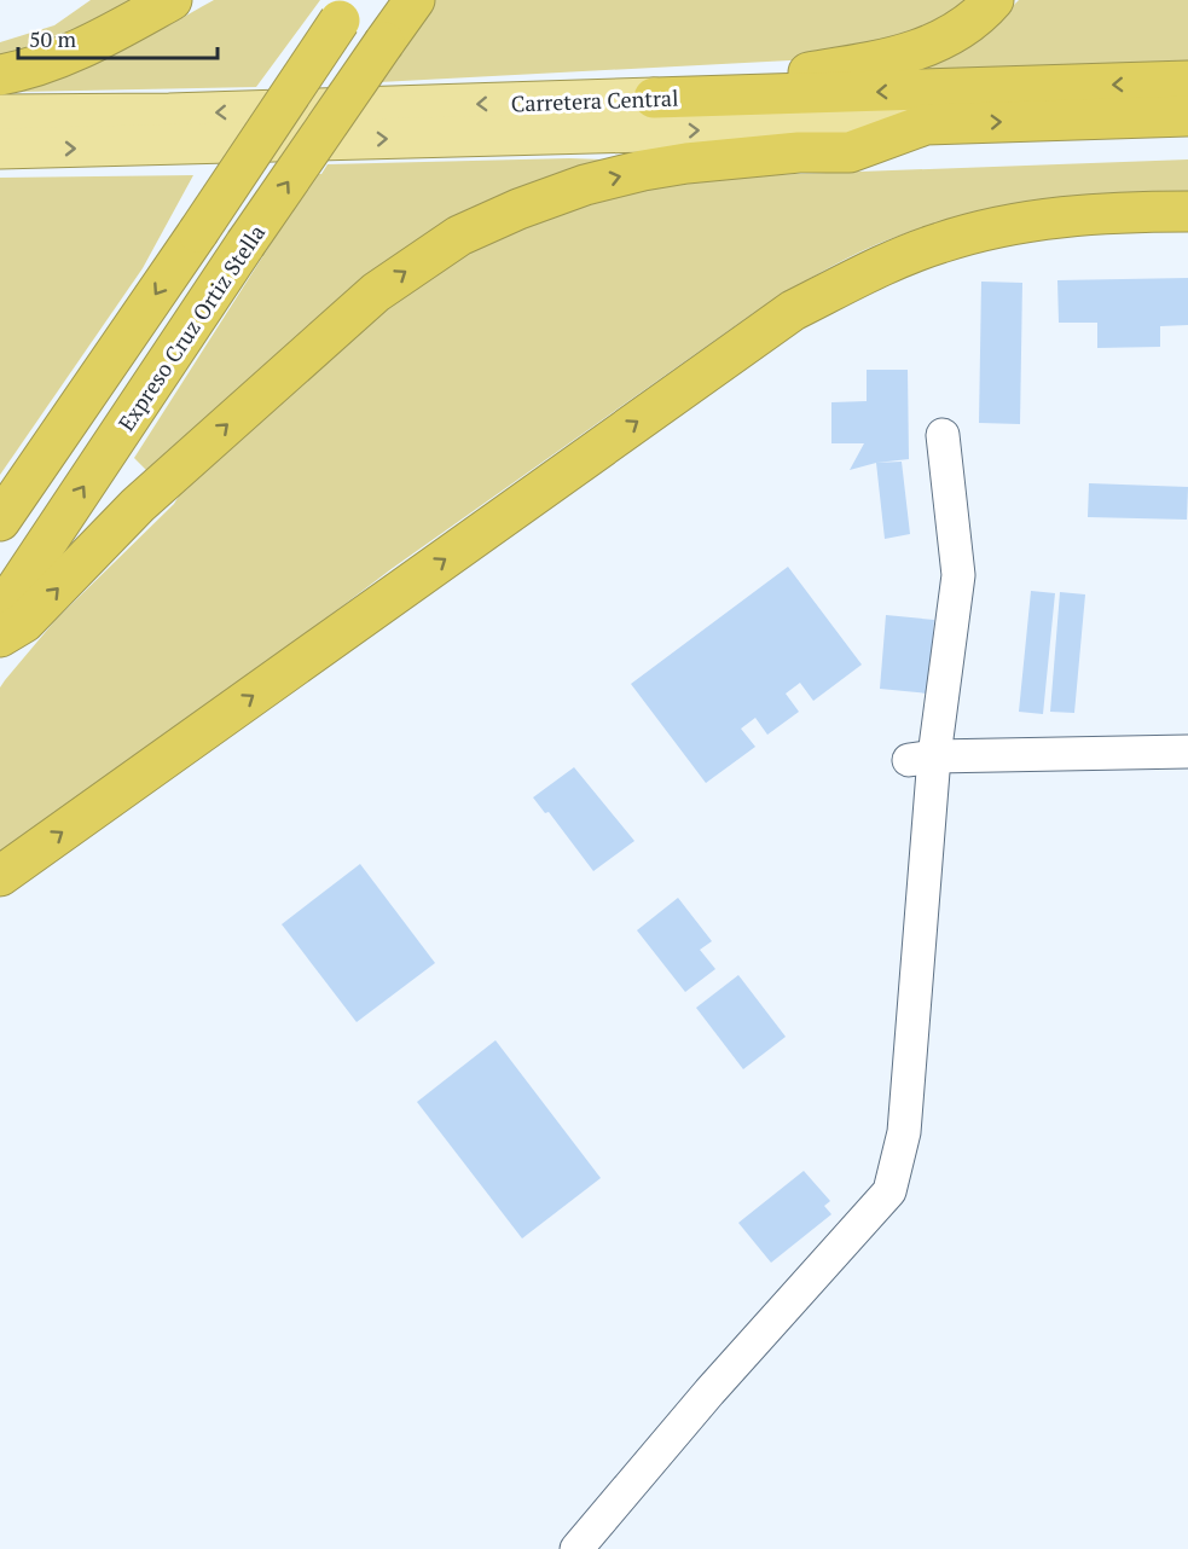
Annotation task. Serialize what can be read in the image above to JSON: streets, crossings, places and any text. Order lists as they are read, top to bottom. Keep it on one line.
{"streets":{"highway":["Carretera Central","Expreso Cruz Ortiz Stella"]},"scale_bar":"50 m"}
